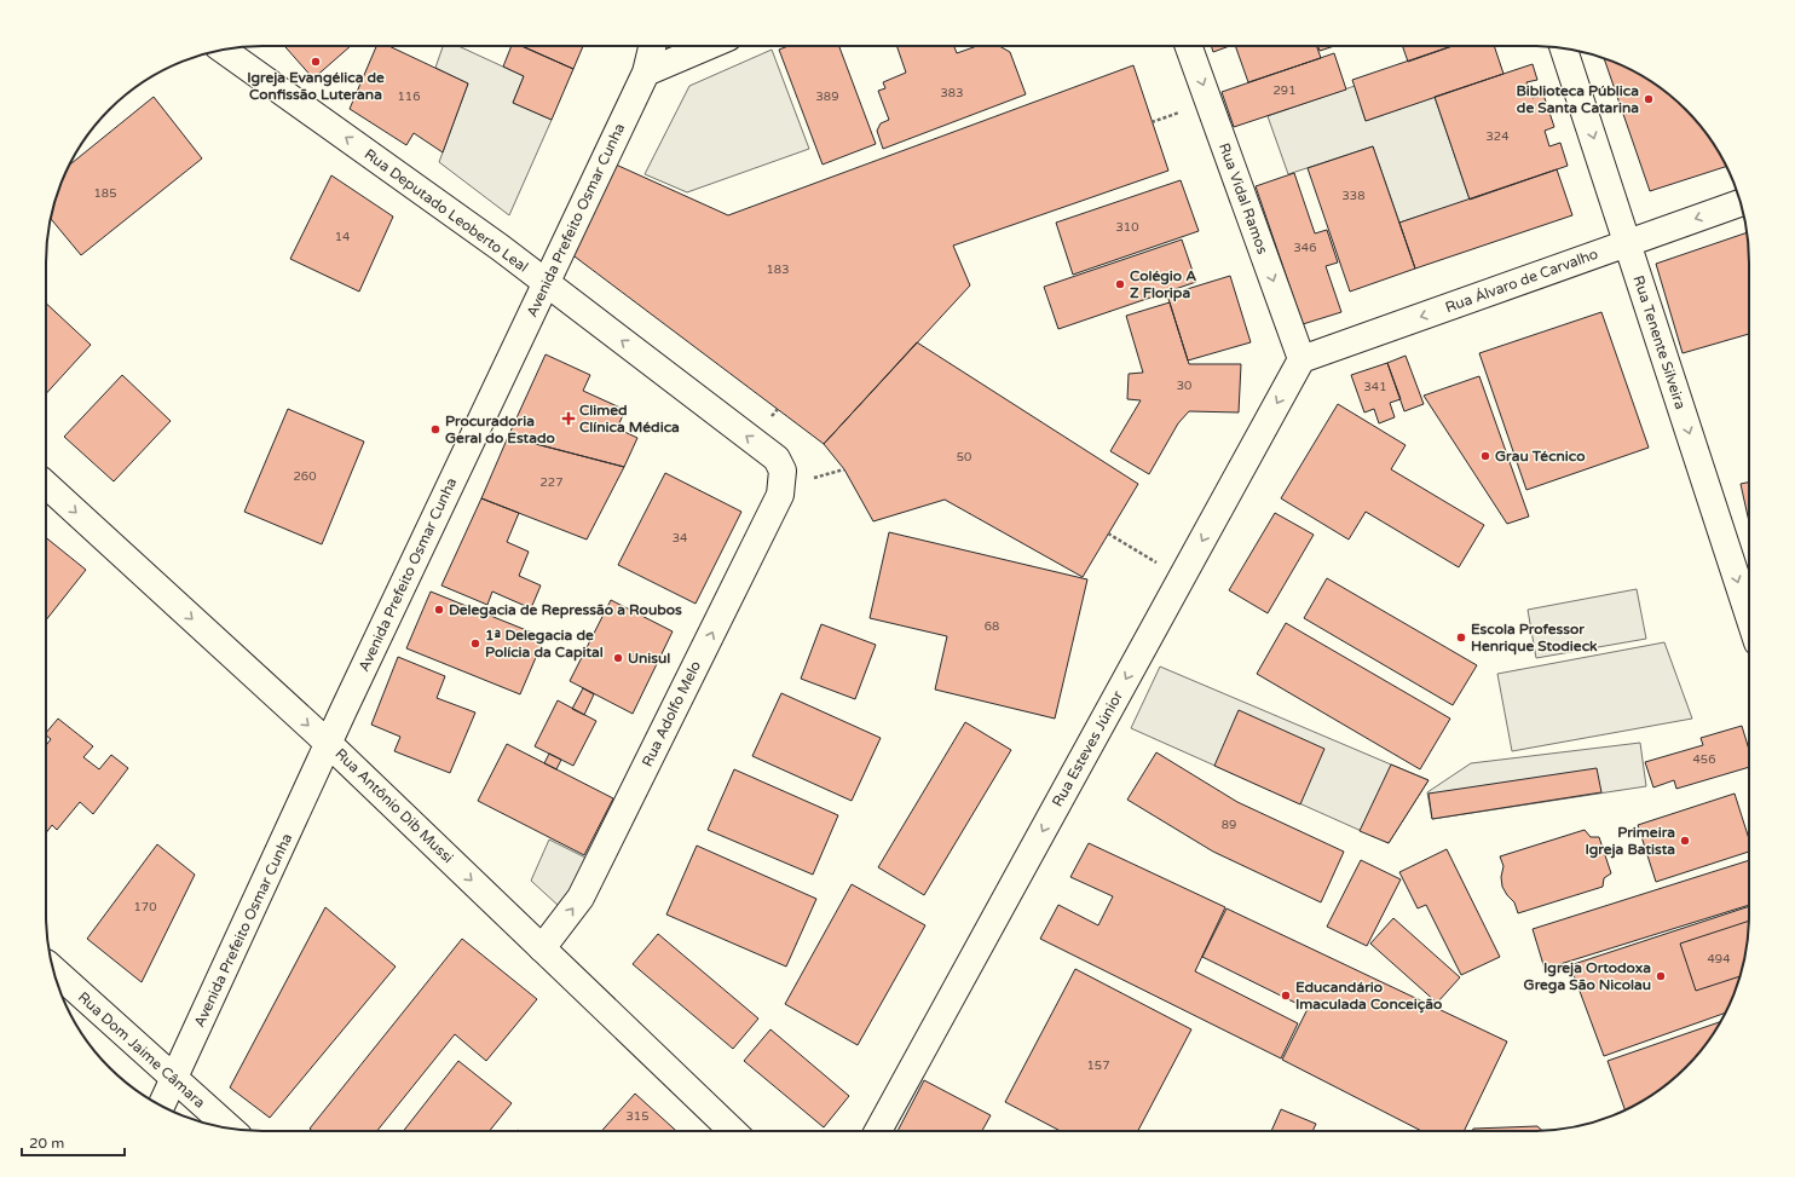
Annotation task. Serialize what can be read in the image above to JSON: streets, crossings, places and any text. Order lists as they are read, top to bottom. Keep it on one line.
{"streets":{"street":["Rua Vidal Ramos","Rua Deputado Leoberto Leal","Avenida Prefeito Osmar Cunha","Rua Álvaro de Carvalho","Rua Tenente Silveira","Rua Adolfo Melo","Rua Esteves Júnior","Rua Antônio Dib Mussi","Rua Dom Jaime Câmara"]},"crossings":[["Rua Vidal Ramos","Rua Álvaro de Carvalho"],["Rua Vidal Ramos","Rua Esteves Júnior"],["Rua Deputado Leoberto Leal","Avenida Prefeito Osmar Cunha"],["Rua Deputado Leoberto Leal","Rua Adolfo Melo"],["Avenida Prefeito Osmar Cunha","Rua Antônio Dib Mussi"],["Avenida Prefeito Osmar Cunha","Rua Dom Jaime Câmara"],["Rua Álvaro de Carvalho","Rua Tenente Silveira"],["Rua Álvaro de Carvalho","Rua Esteves Júnior"],["Rua Adolfo Melo","Rua Antônio Dib Mussi"]],"one_way":["Rua Vidal Ramos","Rua Deputado Leoberto Leal","Rua Álvaro de Carvalho","Rua Tenente Silveira","Rua Adolfo Melo","Rua Esteves Júnior","Rua Antônio Dib Mussi"],"places":{"other":["Igreja Evangélica de Confissão Luterana","Biblioteca Pública de Santa Catarina","Colégio A Z Floripa","Procuradoria Geral do Estado","Grau Técnico","Delegacia de Repressão a Roubos","Escola Professor Henrique Stodieck","1ª Delegacia de Polícia da Capital","Unisul","Primeira Igreja Batista","Igreja Ortodoxa Grega São Nicolau","Educandário Imaculada Conceição"],"health":["Climed Clínica Médica"]},"house_numbers":["291","383","116","389","324","185","338","310","14","346","183","30","341","50","260","227","34","68","456","89","170","494","157","315"],"scale_bar":"20 m"}
